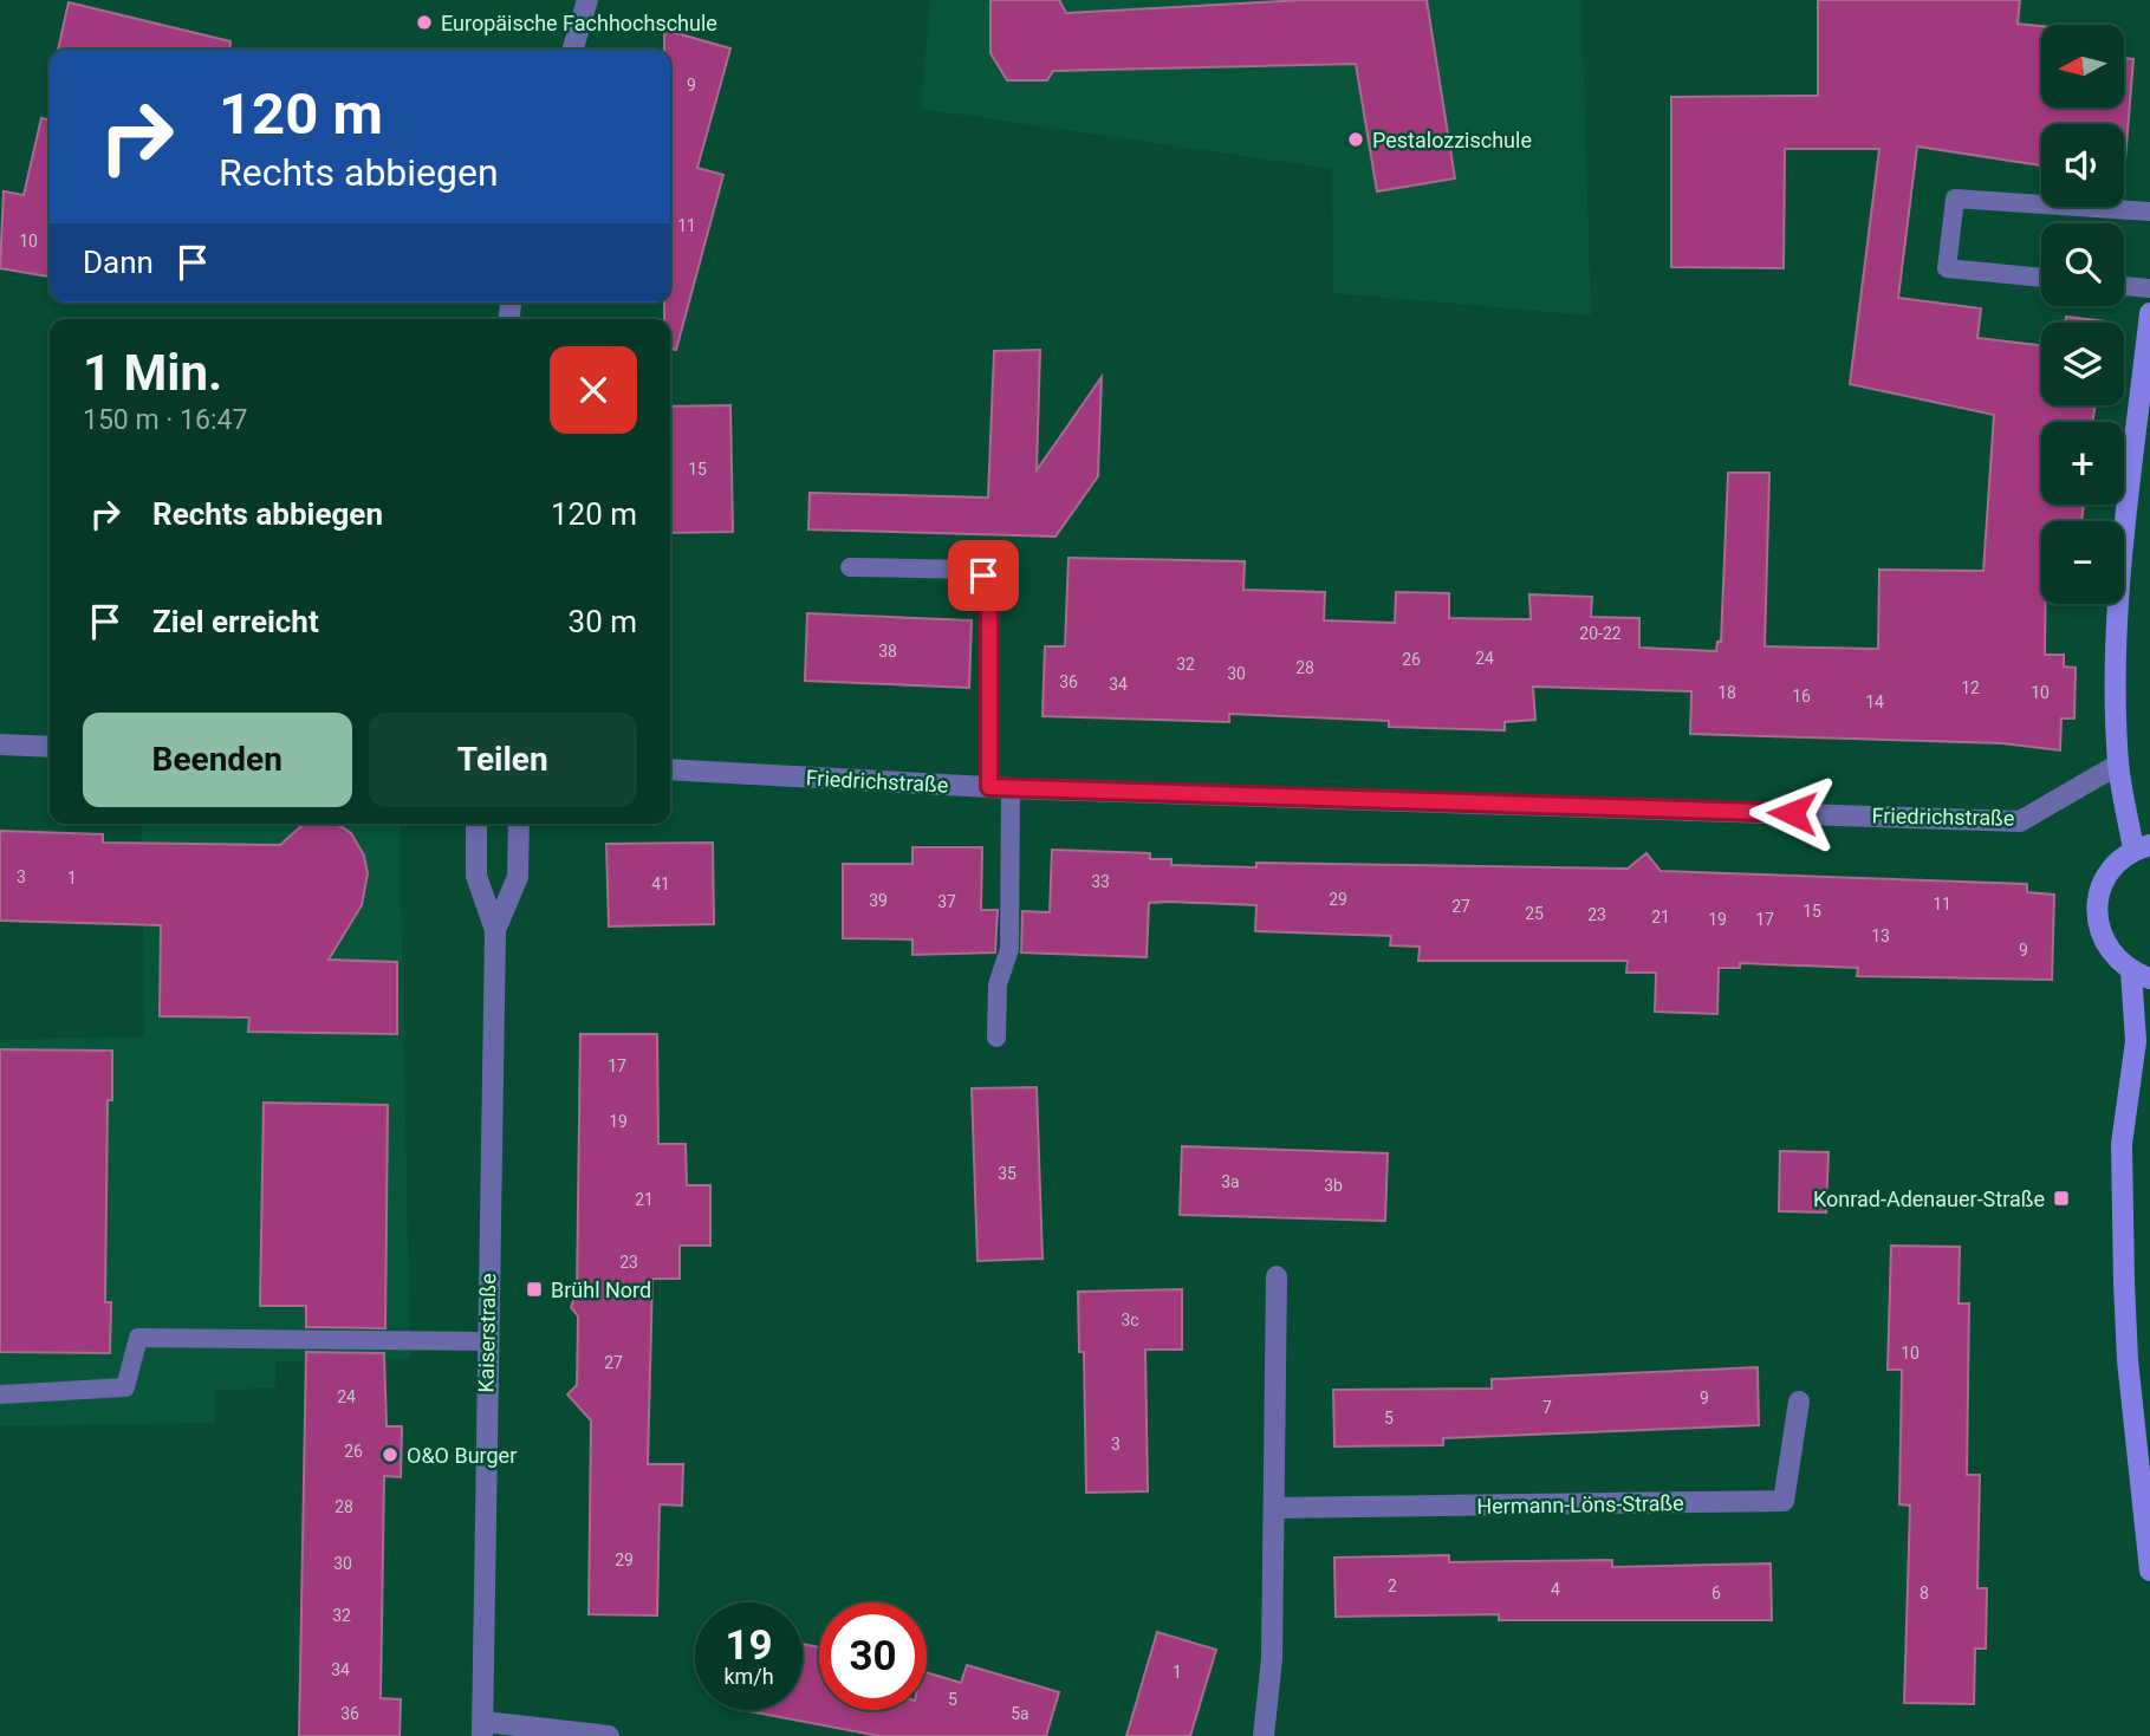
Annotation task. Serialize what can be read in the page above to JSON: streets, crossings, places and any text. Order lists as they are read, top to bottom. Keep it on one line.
{"streets":{"street":["Friedrichstraße","Kaiserstraße","Hermann-Löns-Straße"]},"places":{"other":["Europäische Fachhochschule","Pestalozzischule","O&O Burger"],"transit":["Konrad-Adenauer-Straße","Brühl Nord"]},"house_numbers":["9","11","10","15","20-22","38","24","26","32","28","30","36","34","12","18","10","16","14","3","1","33","41","29","39","37","11","27","15","25","23","21","19","17","13","9","17","19","35","3a","3b","21","23","3c","10","27","24","9","7","5","3","26","28","29","30","2","4","6","8","32","34","1","5","36","5a"],"north":"left","page":{"map_buttons":["+","−"],"turn":["120 m","Rechts abbiegen"],"then":"Dann","heading":["1 Min.","150 m · 16:47"],"list":[{"name":"Rechts abbiegen","value":"120 m"},{"name":"Ziel erreicht","value":"30 m"}],"buttons":["Beenden","Teilen"],"speed":"19 km/h","limit":"30"}}
